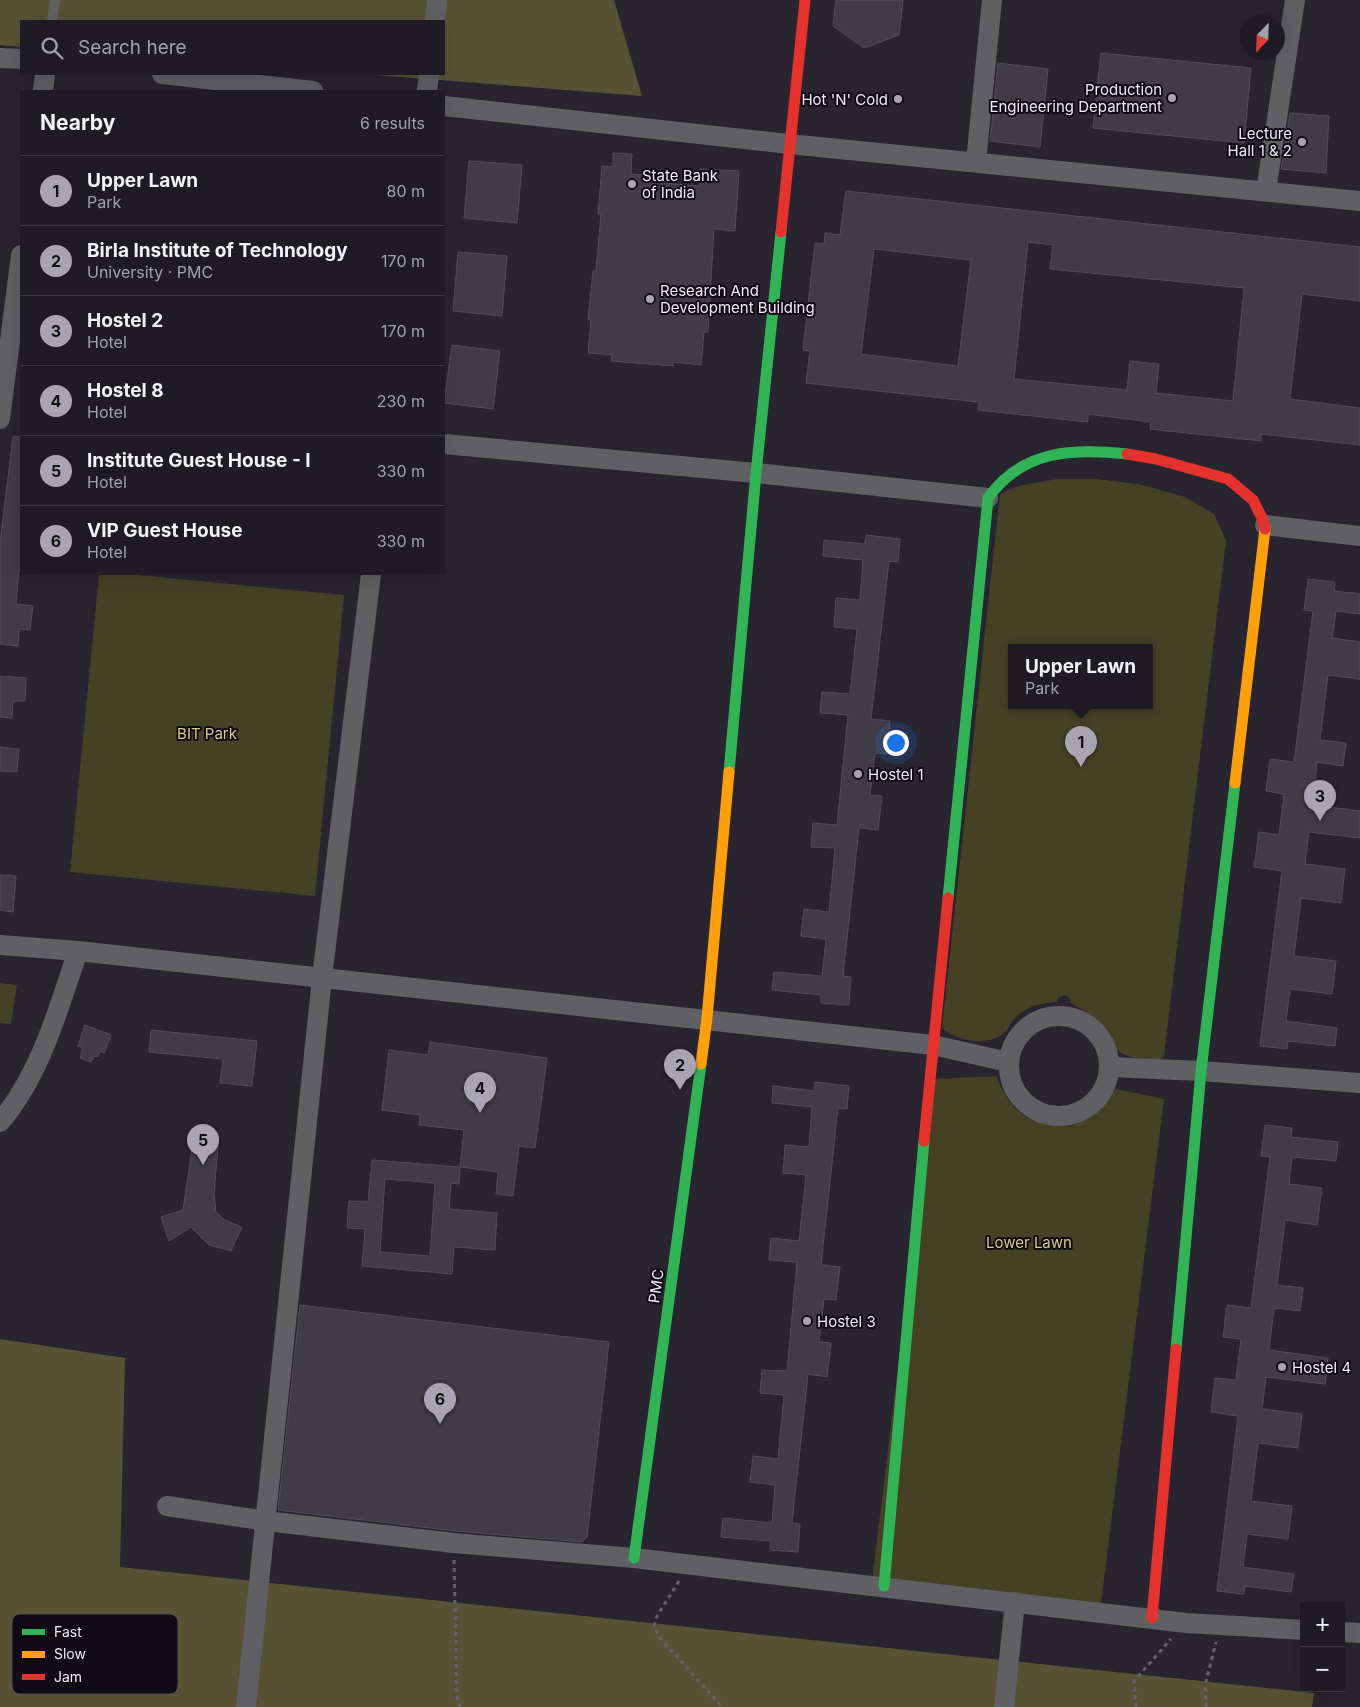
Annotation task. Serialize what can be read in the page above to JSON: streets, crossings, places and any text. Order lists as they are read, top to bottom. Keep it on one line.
{"streets":{"street":["PMC"]},"parks":["BIT Park","Lower Lawn"],"places":["Production Engineering Department","Hot 'N' Cold","Lecture Hall 1 & 2","State Bank of India","Research And Development Building","Hostel 1","Hostel 3","Hostel 4"],"legend":["Fast","Slow","Jam"],"north":"bottom left","page":{"search":"Search here","heading":["Nearby","6 results"],"list":[{"mark":"1","name":"Upper Lawn","note":"Park","value":"80 m"},{"mark":"2","name":"Birla Institute of Technology","note":"University · PMC","value":"170 m"},{"mark":"3","name":"Hostel 2","note":"Hotel","value":"170 m"},{"mark":"4","name":"Hostel 8","note":"Hotel","value":"230 m"},{"mark":"5","name":"Institute Guest House - I","note":"Hotel","value":"330 m"},{"mark":"6","name":"VIP Guest House","note":"Hotel","value":"330 m"}],"popup":["Upper Lawn","Park"],"pins":["1","3","2","4","5","6"],"map_buttons":["+","−"]}}
